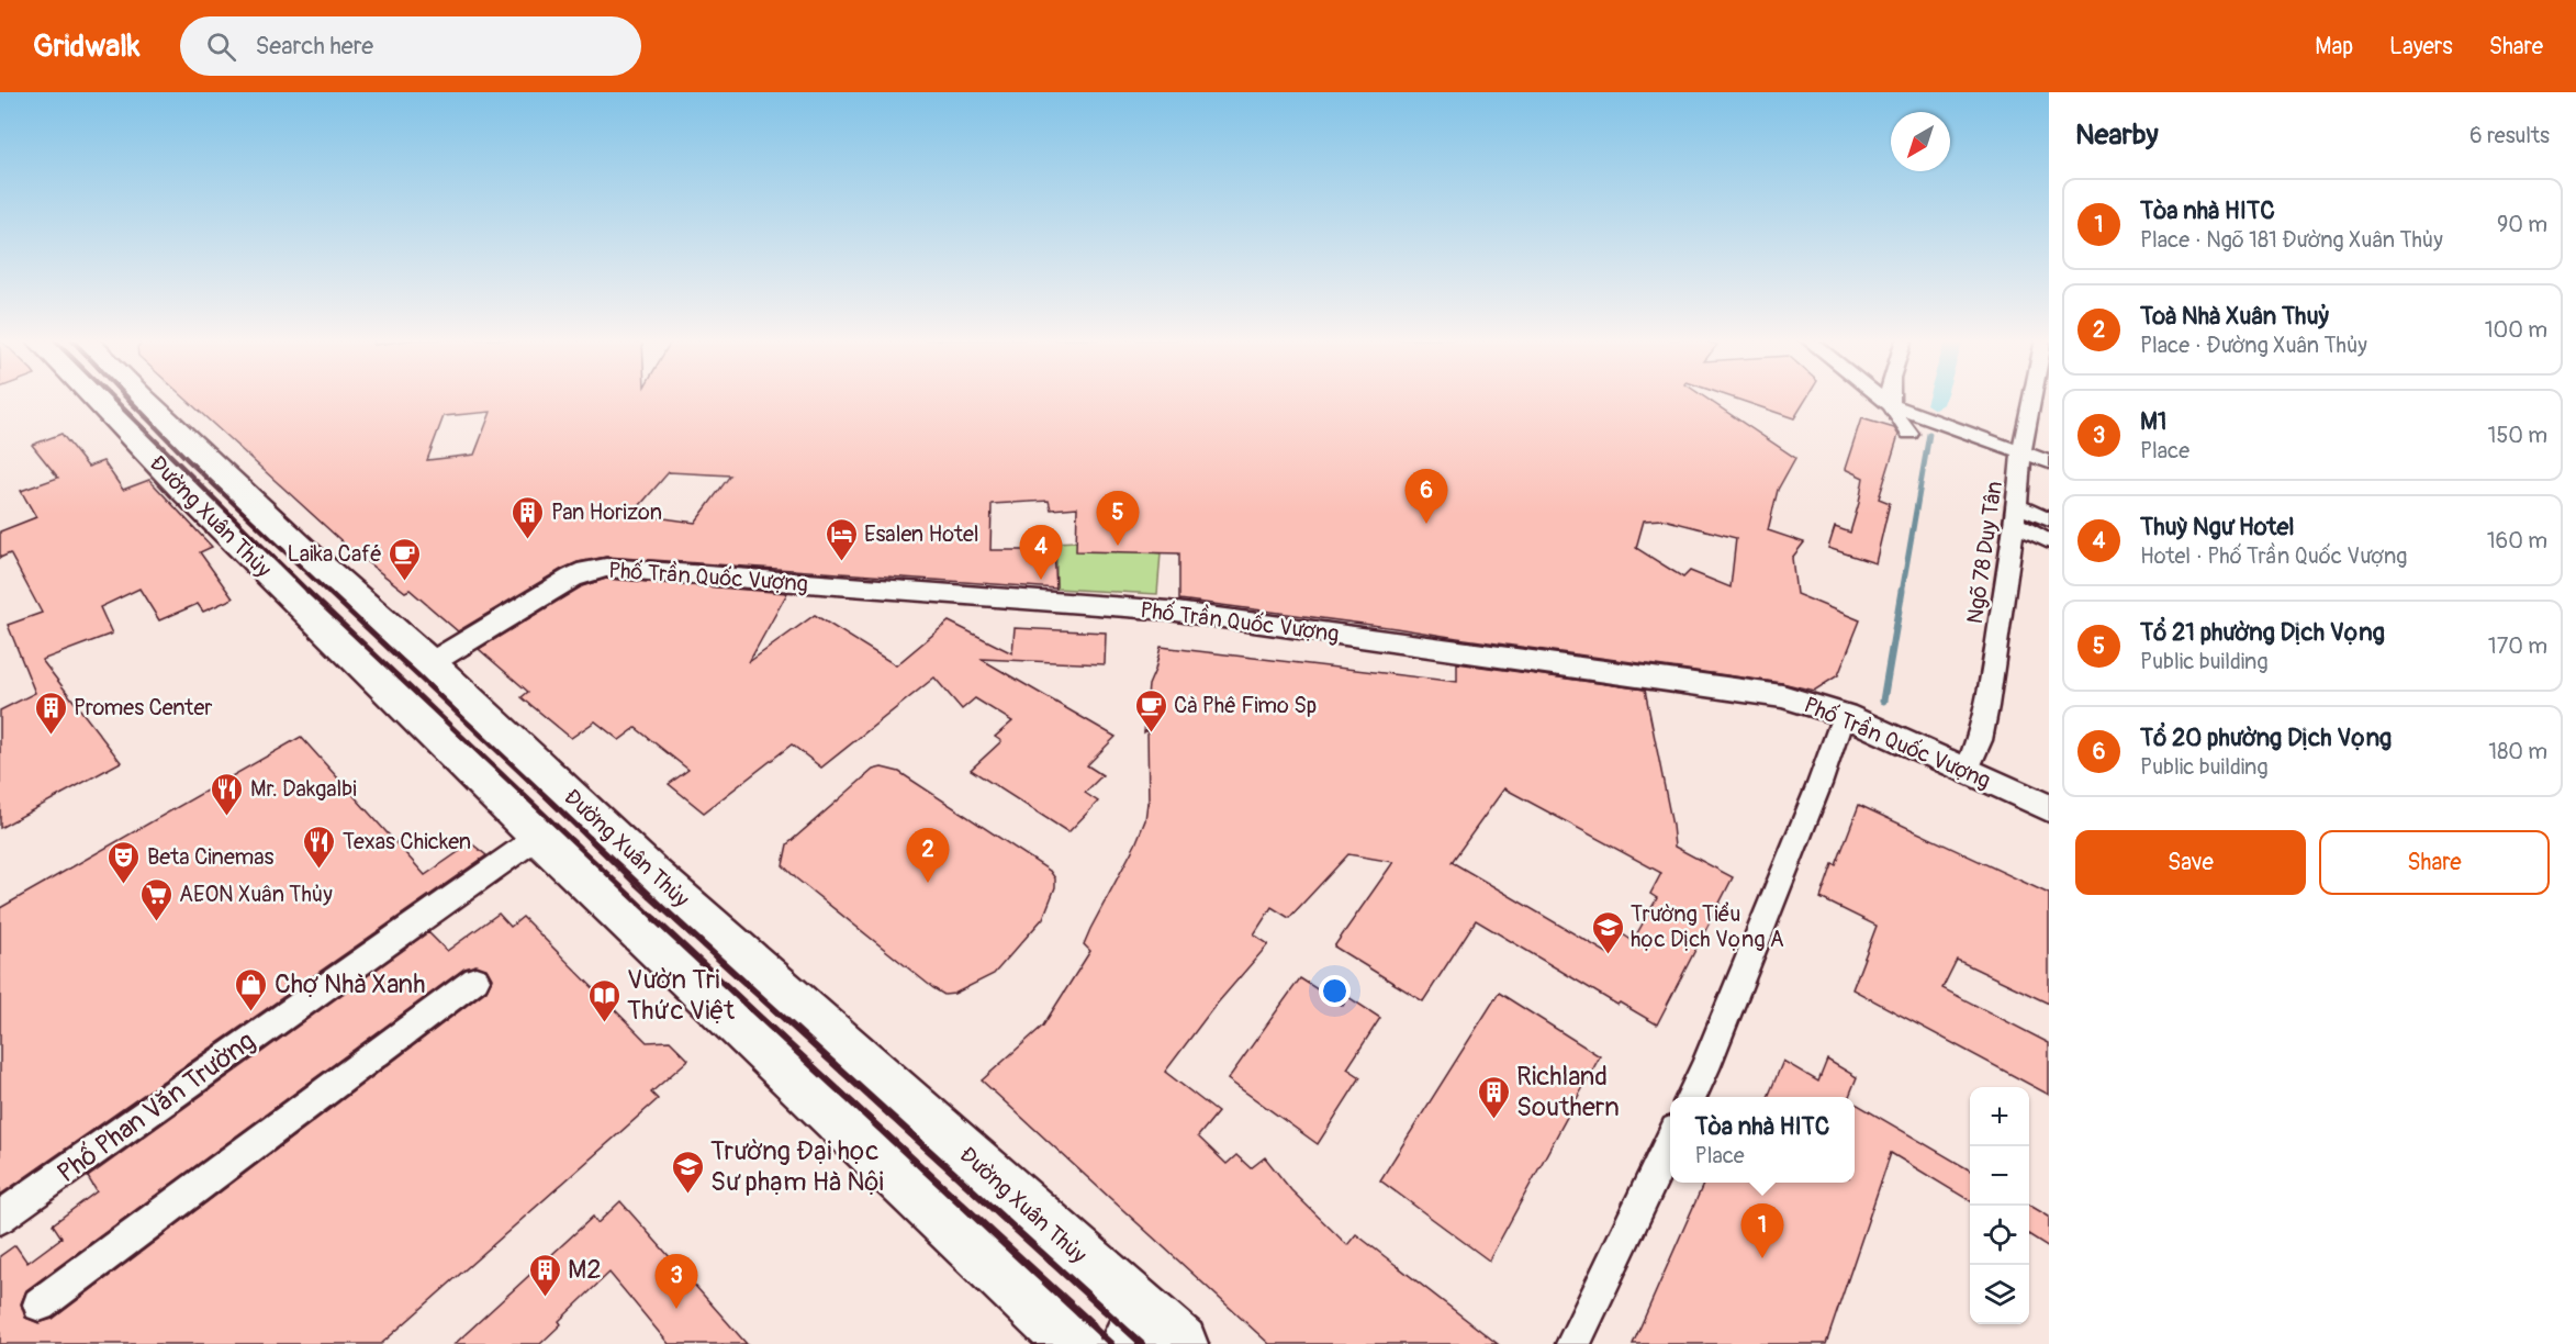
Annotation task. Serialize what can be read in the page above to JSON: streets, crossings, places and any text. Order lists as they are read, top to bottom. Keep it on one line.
{"streets":{"main road":["Đường Xuân Thủy"],"street":["Ngõ 78 Duy Tân","Phố Trần Quốc Vượng","Phố Phan Văn Trường"]},"crossings":[["Đường Xuân Thủy","Phố Trần Quốc Vượng"],["Đường Xuân Thủy","Phố Phan Văn Trường"],["Ngõ 78 Duy Tân","Phố Trần Quốc Vượng"]],"places":{"building":["Pan Horizon","Promes Center","Richland Southern","M2"],"hotel":["Esalen Hotel"],"cafe":["Laika Café","Cà Phê Fimo Sp"],"restaurant":["Mr. Dakgalbi","Texas Chicken"],"theatre":["Beta Cinemas"],"supermarket":["AEON Xuân Thủy"],"school or university":["Trường Tiểu học Dịch Vọng A","Trường Đại học Sư phạm Hà Nội"],"shop":["Chợ Nhà Xanh"],"library":["Vườn Tri Thức Việt"]},"north":"bottom left","page":{"header":"Gridwalk","search":"Search here","nav":["Map","Layers","Share"],"heading":["Nearby","6 results"],"list":[{"mark":"1","name":"Tòa nhà HITC","note":"Place · Ngõ 181 Đường Xuân Thủy","value":"90 m"},{"mark":"2","name":"Toà Nhà Xuân Thuỷ","note":"Place · Đường Xuân Thủy","value":"100 m"},{"mark":"3","name":"M1","note":"Place","value":"150 m"},{"mark":"4","name":"Thuỳ Ngư Hotel","note":"Hotel · Phố Trần Quốc Vượng","value":"160 m"},{"mark":"5","name":"Tổ 21 phường Dịch Vọng","note":"Public building","value":"170 m"},{"mark":"6","name":"Tổ 20 phường Dịch Vọng","note":"Public building","value":"180 m"}],"pins":["6","5","4","2","1","3"],"buttons":["Save","Share"],"map_buttons":["+","−"],"popup":["Tòa nhà HITC","Place"]}}
